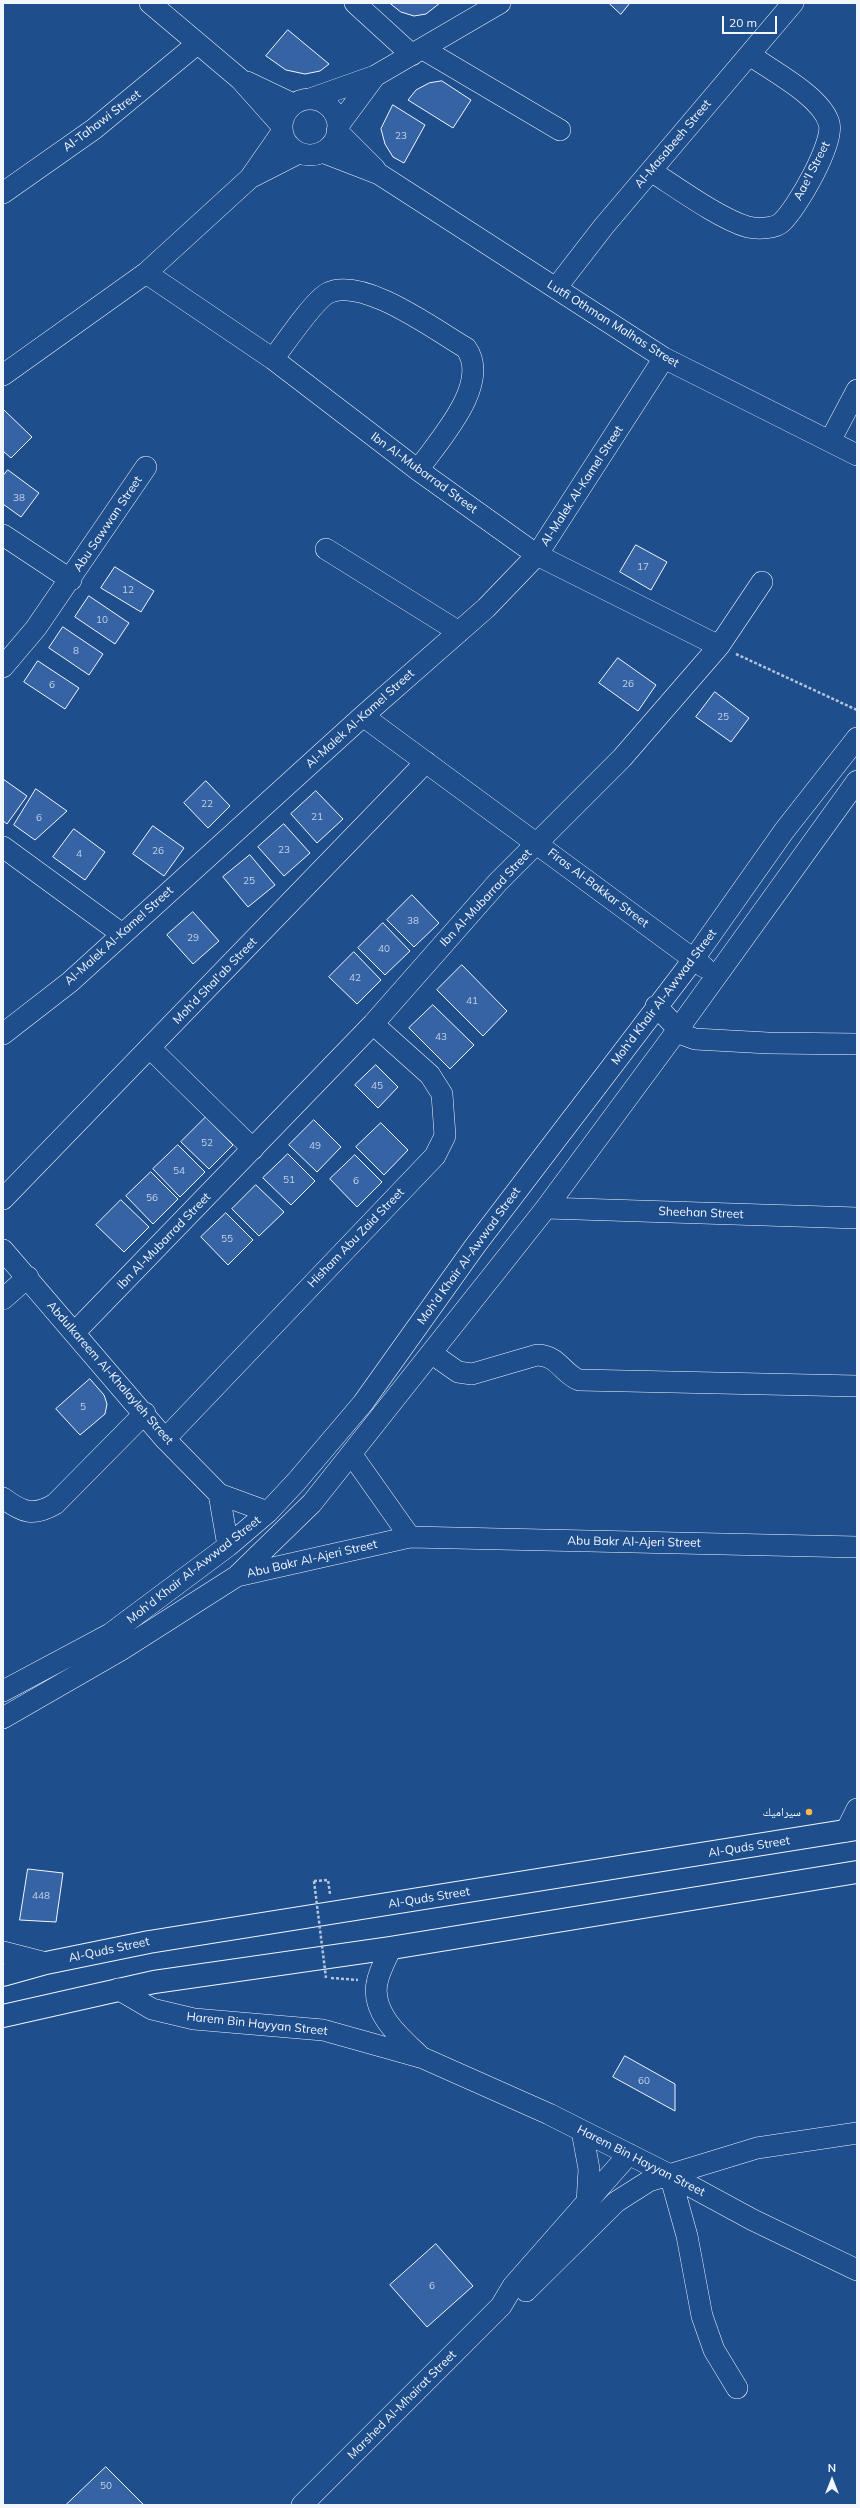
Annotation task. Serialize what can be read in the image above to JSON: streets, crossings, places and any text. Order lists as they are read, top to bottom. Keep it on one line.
{"streets":{"highway":["Al-Quds Street"],"street":["Al-Tahawi Street","Al-Masabeeh Street","Aae'l Street","Lutfi Othman Malhas Street","Ibn Al-Mubarrad Street","Al-Malek Al-Kamel Street","Abu Sawwan Street","Firas Al-Bakkar Street","Moh’d Shal’ab Street","Moh'd Khair Al-Awwad Street","Sheehan Street","Hisham Abu Zaid Street","Abdulkareem Al-Khalayleh Street","Abu Bakr Al-Ajeri Street","Harem Bin Hayyan Street","Marshed Al-Mhairat Street"]},"crossings":[["Al-Masabeeh Street","Aae'l Street"],["Al-Masabeeh Street","Lutfi Othman Malhas Street"],["Lutfi Othman Malhas Street","Al-Malek Al-Kamel Street"],["Ibn Al-Mubarrad Street","Al-Malek Al-Kamel Street"],["Ibn Al-Mubarrad Street","Firas Al-Bakkar Street"],["Ibn Al-Mubarrad Street","Hisham Abu Zaid Street"],["Ibn Al-Mubarrad Street","Abdulkareem Al-Khalayleh Street"],["Al-Malek Al-Kamel Street","Firas Al-Bakkar Street"],["Firas Al-Bakkar Street","Moh’d Shal’ab Street"],["Firas Al-Bakkar Street","Moh'd Khair Al-Awwad Street"],["Moh'd Khair Al-Awwad Street","Sheehan Street"],["Moh'd Khair Al-Awwad Street","Abdulkareem Al-Khalayleh Street"],["Moh'd Khair Al-Awwad Street","Abu Bakr Al-Ajeri Street"],["Hisham Abu Zaid Street","Abdulkareem Al-Khalayleh Street"],["Harem Bin Hayyan Street","Marshed Al-Mhairat Street"]],"places":["سيراميك"],"house_numbers":["23","38","17","12","10","8","26","6","25","22","21","6","23","26","4","25","38","29","40","42","41","43","45","52","49","54","51","6","56","55","5","448","60","6","50"],"scale_bar":"20 m","north":"top"}
